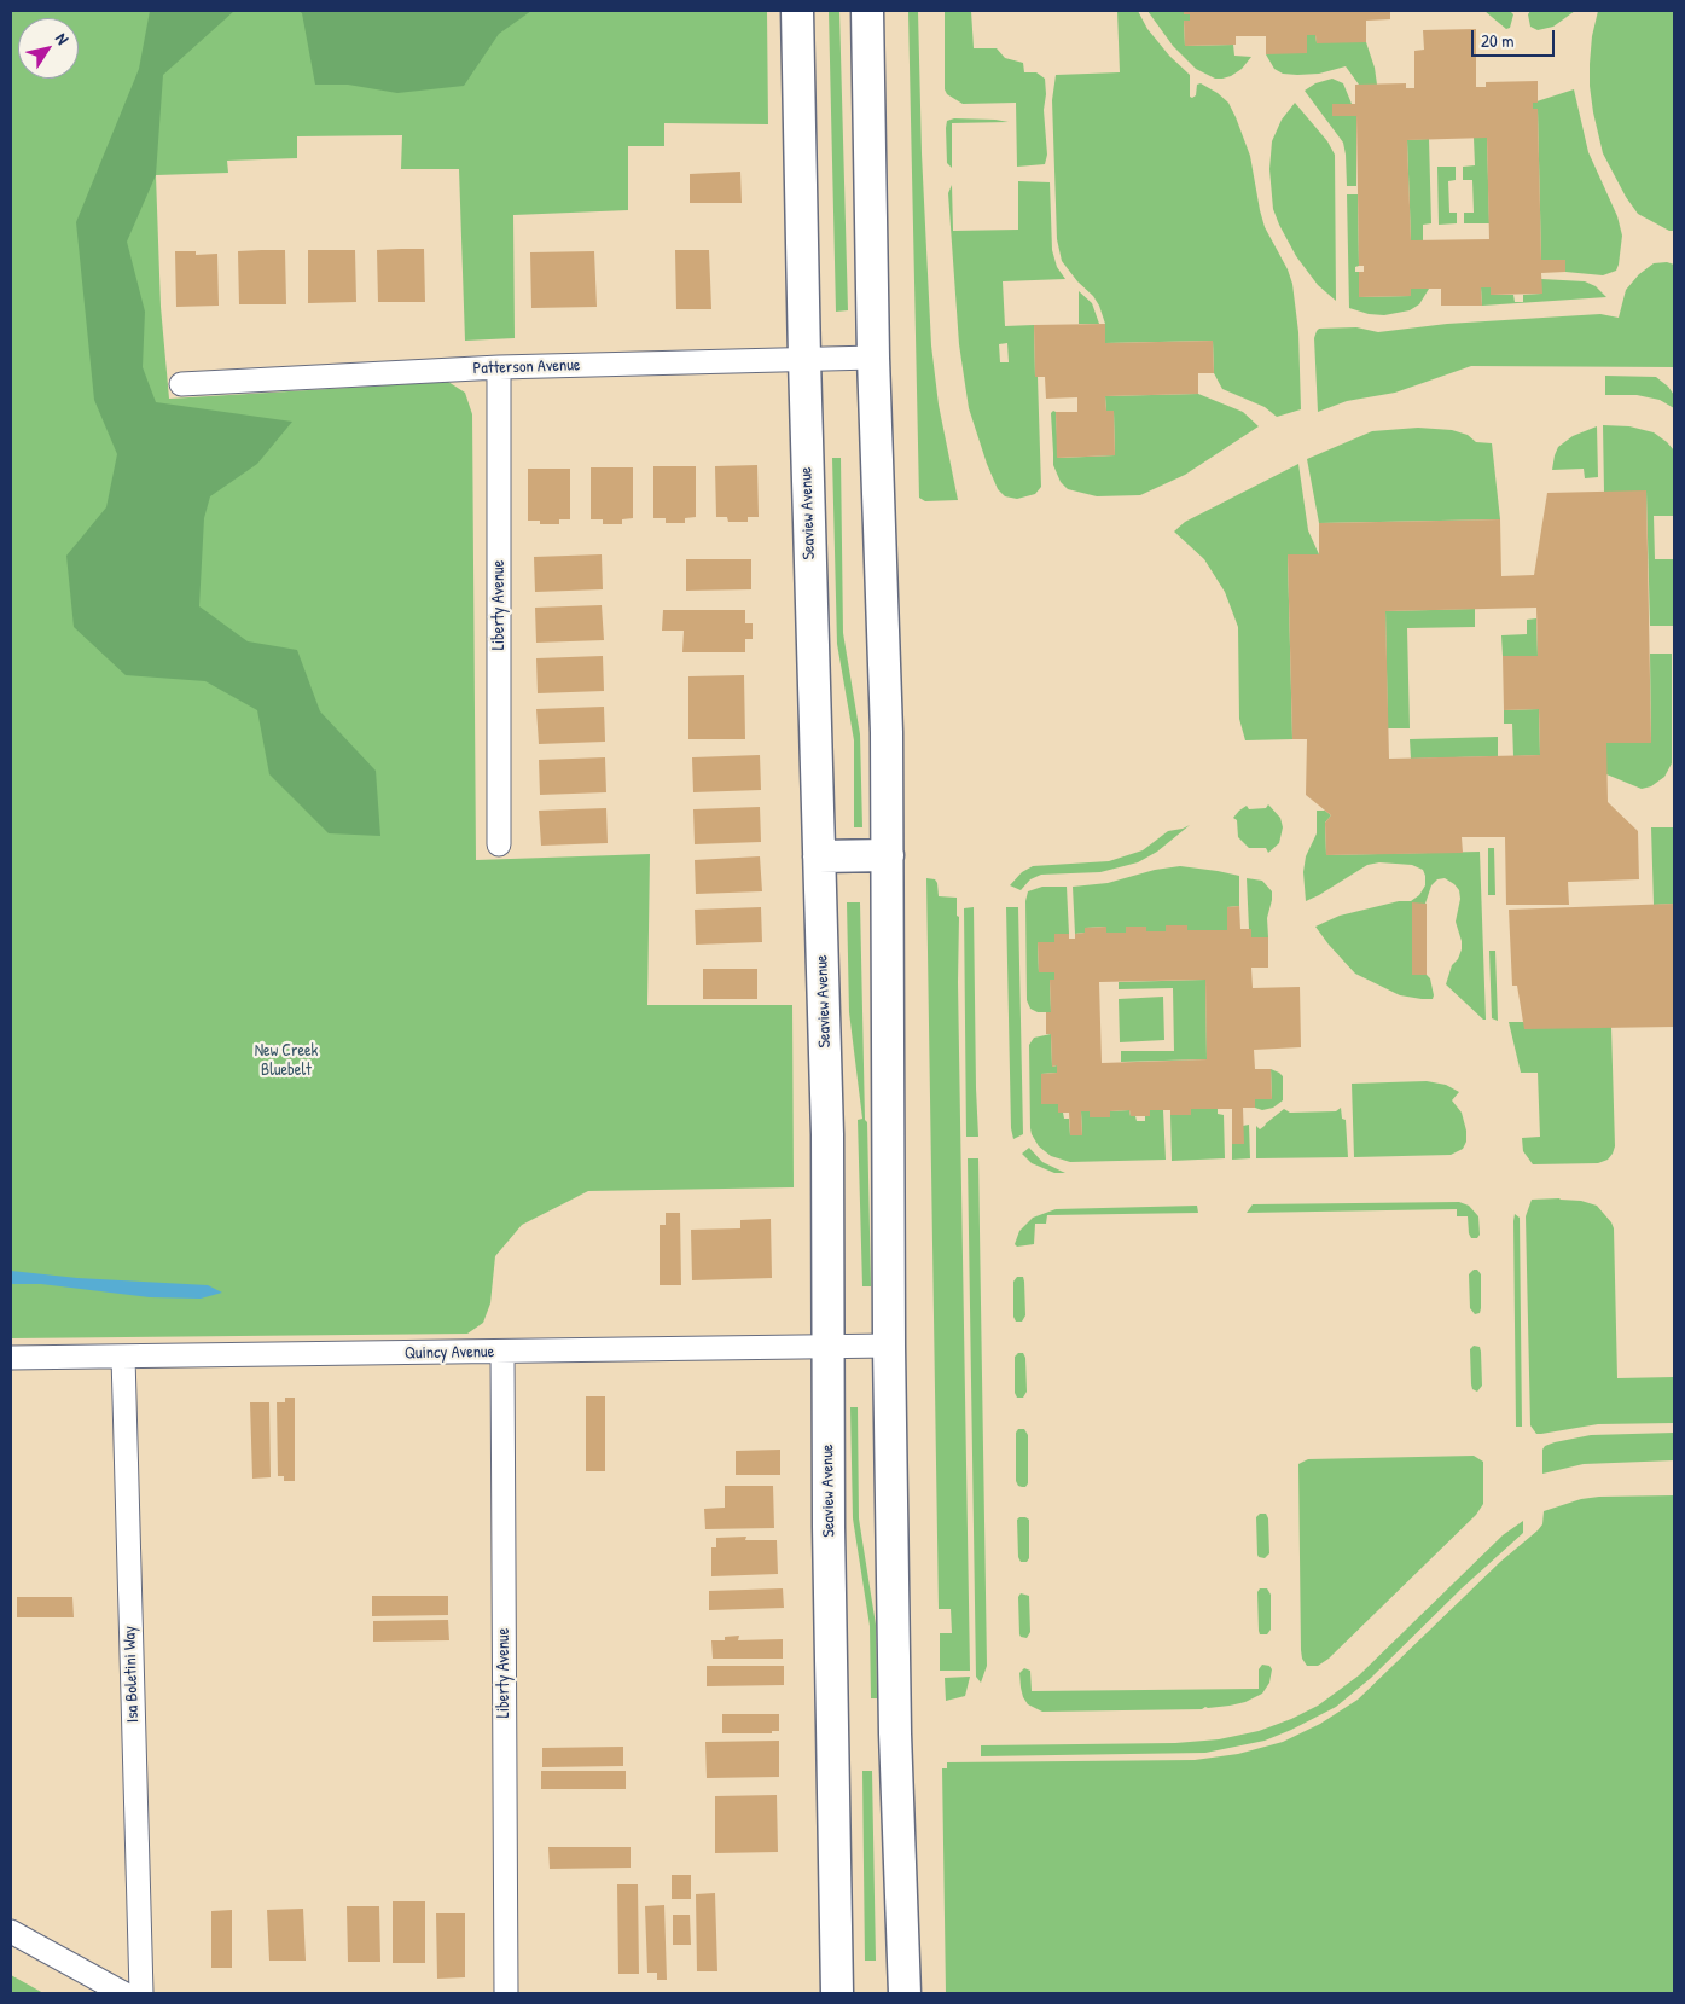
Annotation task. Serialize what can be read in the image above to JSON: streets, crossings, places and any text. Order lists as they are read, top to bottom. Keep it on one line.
{"streets":{"street":["Patterson Avenue","Seaview Avenue","Liberty Avenue","Quincy Avenue","Isa Boletini Way"]},"crossings":[["Patterson Avenue","Seaview Avenue"],["Patterson Avenue","Liberty Avenue"],["Seaview Avenue","Quincy Avenue"],["Liberty Avenue","Quincy Avenue"],["Quincy Avenue","Isa Boletini Way"]],"parks":["New Creek Bluebelt"],"scale_bar":"20 m","north":"top right"}
